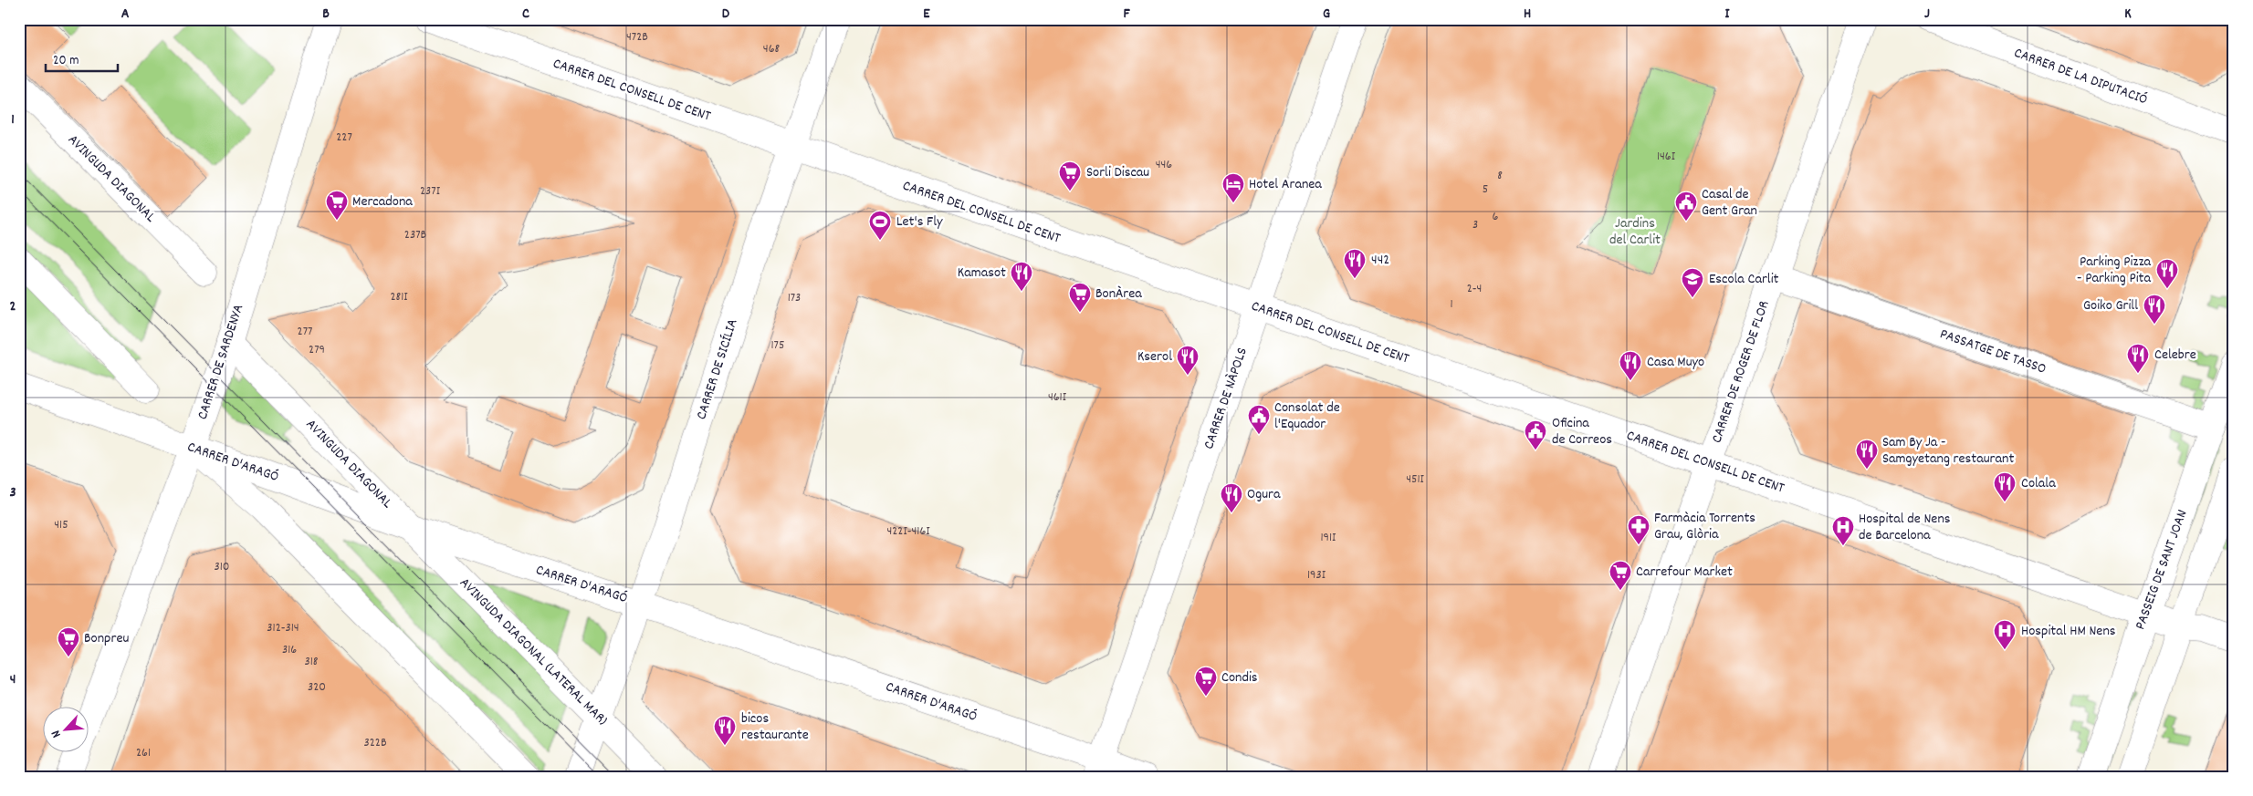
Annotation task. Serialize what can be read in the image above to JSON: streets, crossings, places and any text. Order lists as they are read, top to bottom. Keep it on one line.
{"streets":{"street":["CARRER DE LA DIPUTACIÓ","CARRER DEL CONSELL DE CENT","AVINGUDA DIAGONAL","PASSATGE DE TASSO","CARRER DE SARDENYA","CARRER DE SICÍLIA","CARRER DE ROGER DE FLOR","CARRER DE NÀPOLS","CARRER D'ARAGÓ","PASSEIG DE SANT JOAN","AVINGUDA DIAGONAL (LATERAL MAR)"]},"crossings":[["CARRER DEL CONSELL DE CENT","CARRER DE SICÍLIA"],["CARRER DEL CONSELL DE CENT","CARRER DE ROGER DE FLOR"],["CARRER DEL CONSELL DE CENT","CARRER DE NÀPOLS"],["CARRER DEL CONSELL DE CENT","PASSEIG DE SANT JOAN"],["AVINGUDA DIAGONAL","CARRER DE SARDENYA"],["AVINGUDA DIAGONAL","CARRER D'ARAGÓ"],["AVINGUDA DIAGONAL","AVINGUDA DIAGONAL (LATERAL MAR)"],["PASSATGE DE TASSO","CARRER DE ROGER DE FLOR"],["PASSATGE DE TASSO","PASSEIG DE SANT JOAN"],["CARRER DE SARDENYA","CARRER D'ARAGÓ"],["CARRER DE SICÍLIA","CARRER D'ARAGÓ"],["CARRER DE SICÍLIA","AVINGUDA DIAGONAL (LATERAL MAR)"],["CARRER DE NÀPOLS","CARRER D'ARAGÓ"],["CARRER D'ARAGÓ","AVINGUDA DIAGONAL (LATERAL MAR)"]],"parks":["Jardins del Carlit"],"places":{"supermarket":["Sorli Discau","Mercadona","BonÀrea","Carrefour Market","Bonpreu","Condis"],"hotel":["Hotel Aranea"],"public building":["Casal de Gent Gran","Consolat de l'Equador","Oficina de Correos"],"sports":["Let's Fly"],"restaurant":["442","Parking Pizza - Parking Pita","Kamasot","Goiko Grill","Celebre","Kserol","Casa Muyo","Sam By Ja - Samgyetang restaurant","Colala","Ogura","bicos restaurante"],"school or university":["Escola Carlit"],"pharmacy":["Farmàcia Torrents Grau, Glòria"],"hospital":["Hospital de Nens de Barcelona","Hospital HM Nens"]},"house_numbers":["472B","468","227","146I","446","8","5","237I","6","3","237B","2-4","281I","173","1","277","175","279","461I","451I","415","422I-416I","191I","310","193I","312-314","316","318","320","322B","261"],"scale_bar":"20 m","north":"bottom left","grid":{"columns":["A","B","C","D","E","F","G","H","I","J","K"],"rows":["1","2","3","4"]}}
